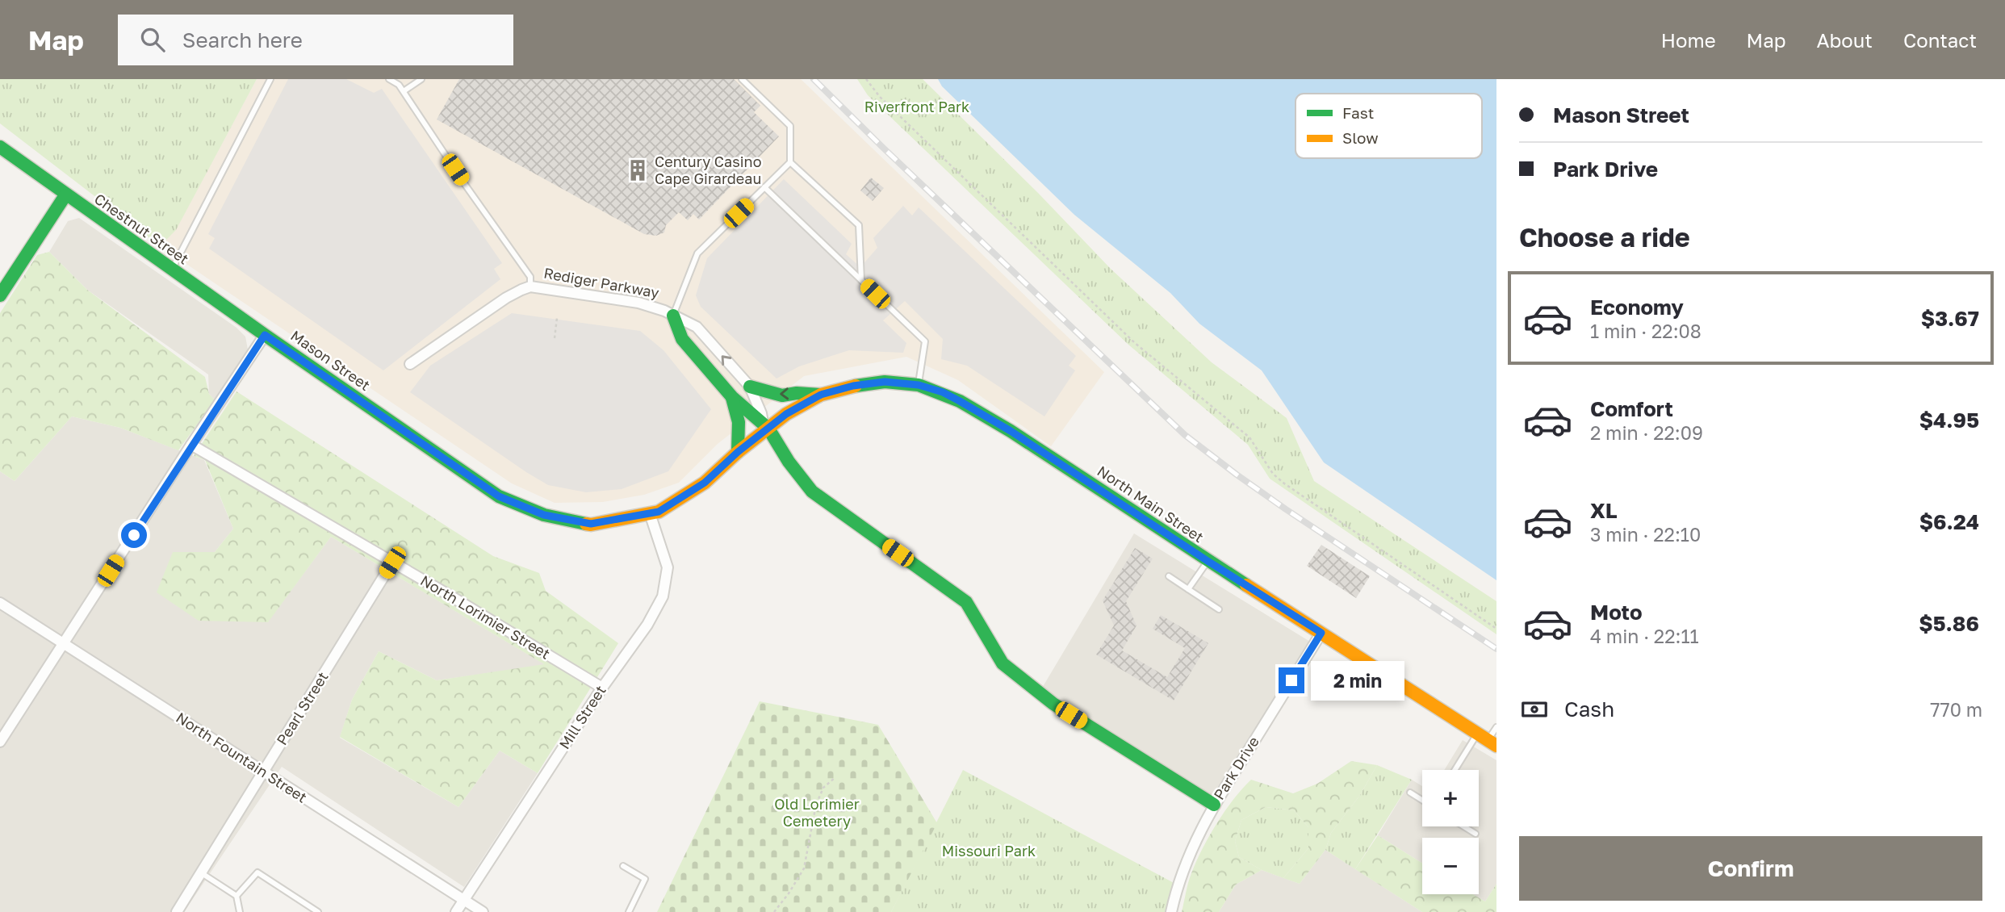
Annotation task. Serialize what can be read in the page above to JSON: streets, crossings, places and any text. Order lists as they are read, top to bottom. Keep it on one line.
{"streets":{"main road":["Chestnut Street","Rediger Parkway","Mason Street","North Main Street"],"street":["North Lorimier Street","Pearl Street","Mill Street","North Fountain Street","Park Drive"]},"crossings":[["Chestnut Street","Mason Street"],["Rediger Parkway","Mason Street"],["Rediger Parkway","North Main Street"],["Mason Street","North Main Street"],["Mason Street","Mill Street"],["North Main Street","Park Drive"],["North Lorimier Street","Pearl Street"],["North Lorimier Street","Mill Street"],["Pearl Street","North Fountain Street"],["Mill Street","North Fountain Street"]],"parks":["Riverfront Park","Old Lorimier Cemetery","Missouri Park"],"places":{"building":["Century Casino Cape Girardeau"]},"legend":["Fast","Slow"],"page":{"header":"Map","search":"Search here","nav":["Home","Map","About","Contact"],"banner":["Mason Street","Park Drive"],"heading":"Choose a ride","list":[{"name":"Economy","note":"1 min · 22:08","value":"$3.67"},{"name":"Comfort","note":"2 min · 22:09","value":"$4.95"},{"name":"XL","note":"3 min · 22:10","value":"$6.24"},{"name":"Moto","note":"4 min · 22:11","value":"$5.86"}],"bubble":"2 min","pay":["Cash","770 m"],"map_buttons":["+","−"],"buttons":"Confirm"}}
